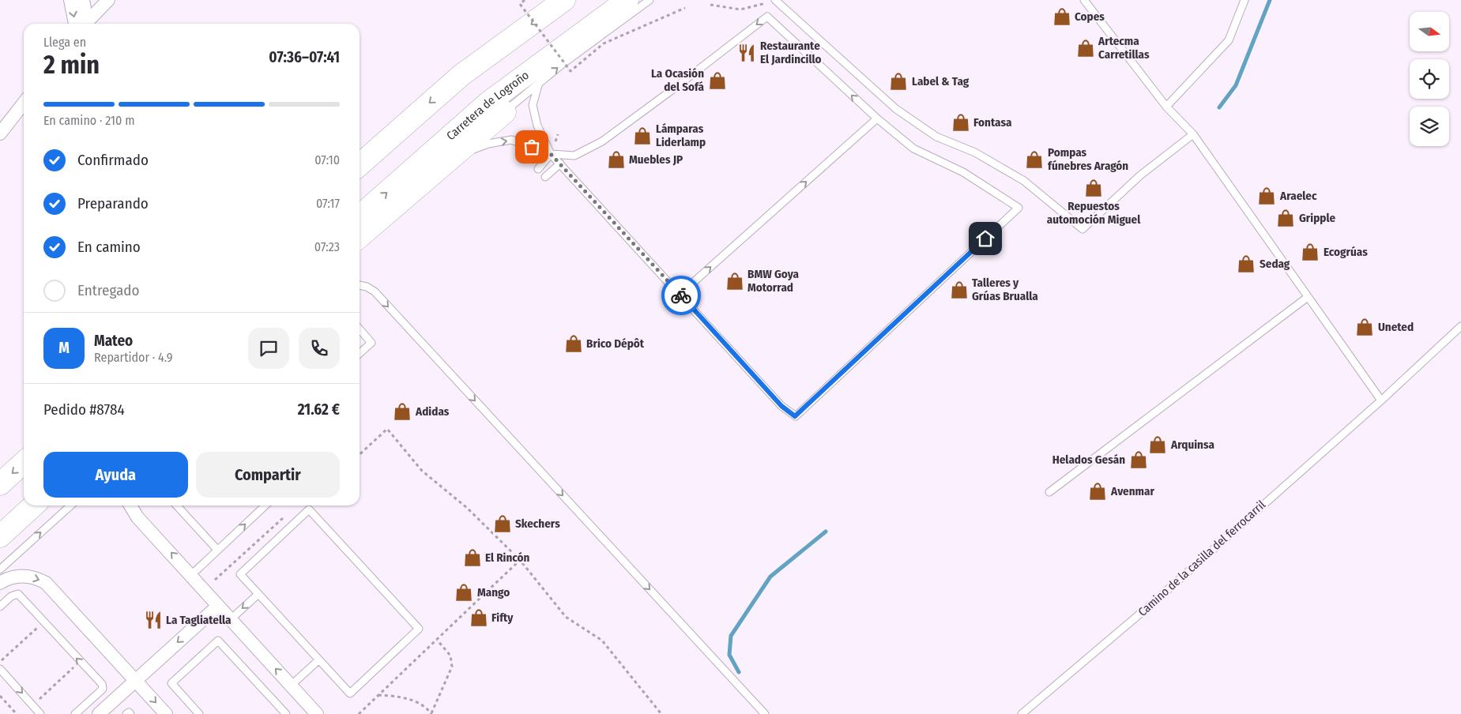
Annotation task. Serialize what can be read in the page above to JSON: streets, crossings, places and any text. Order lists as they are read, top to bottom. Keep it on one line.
{"streets":{"highway":["Carretera de Logroño"],"lane":["Camino de la casilla del ferrocarril"]},"places":{"shop":["Copes","Artecma Carretillas","La Ocasión del Sofá","Label & Tag","Fontasa","Lámparas Liderlamp","Muebles JP","Pompas fúnebres Aragón","Repuestos automoción Miguel","Araelec","Gripple","Ecogrúas","Sedag","BMW Goya Motorrad","Talleres y Grúas Brualla","Uneted","Brico Dépôt","Adidas","Arquinsa","Helados Gesán","Avenmar","Skechers","El Rincón","Mango","Fifty"],"restaurant":["Restaurante El Jardincillo","La Tagliatella"]},"north":"right","page":{"heading":["2 min","Llega en","07:36–07:41"],"panel":["Mateo","Repartidor · 4.9","Pedido #8784","21.62 €"],"bar":"En camino · 210 m","list":[["Confirmado","07:10"],["Preparando","07:17"],["En camino","07:23"],"Entregado"],"round":"M","buttons":["Ayuda","Compartir"]}}
